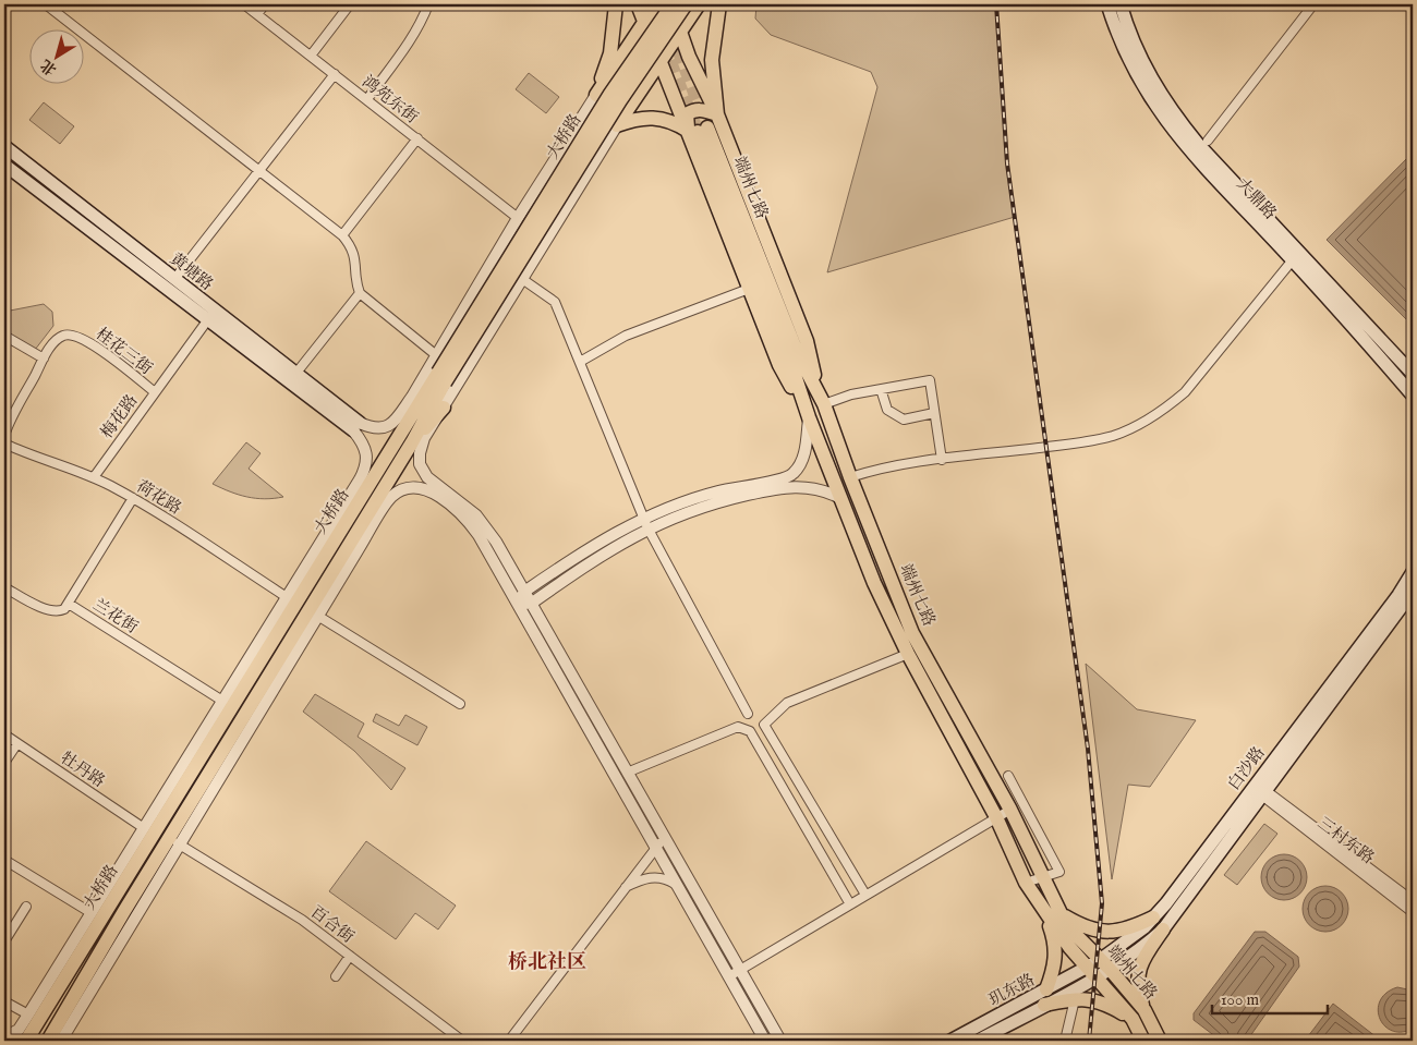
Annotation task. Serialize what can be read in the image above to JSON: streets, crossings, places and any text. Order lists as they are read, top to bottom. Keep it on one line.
{"streets":{"main road":["大桥路","端州七路","大鼎路","黄塘路","白沙路","玑东路"],"street":["鸿苑东街","桂花三街","梅花路","荷花路","兰花街","牡丹路","三村东路","百合街"]},"crossings":[["端州七路","白沙路"],["端州七路","玑东路"],["黄塘路","梅花路"],["桂花三街","梅花路"],["梅花路","荷花路"],["荷花路","兰花街"],["白沙路","三村东路"],["白沙路","玑东路"]],"districts":["桥北社区"],"scale_bar":"100 m","north":"bottom left"}
